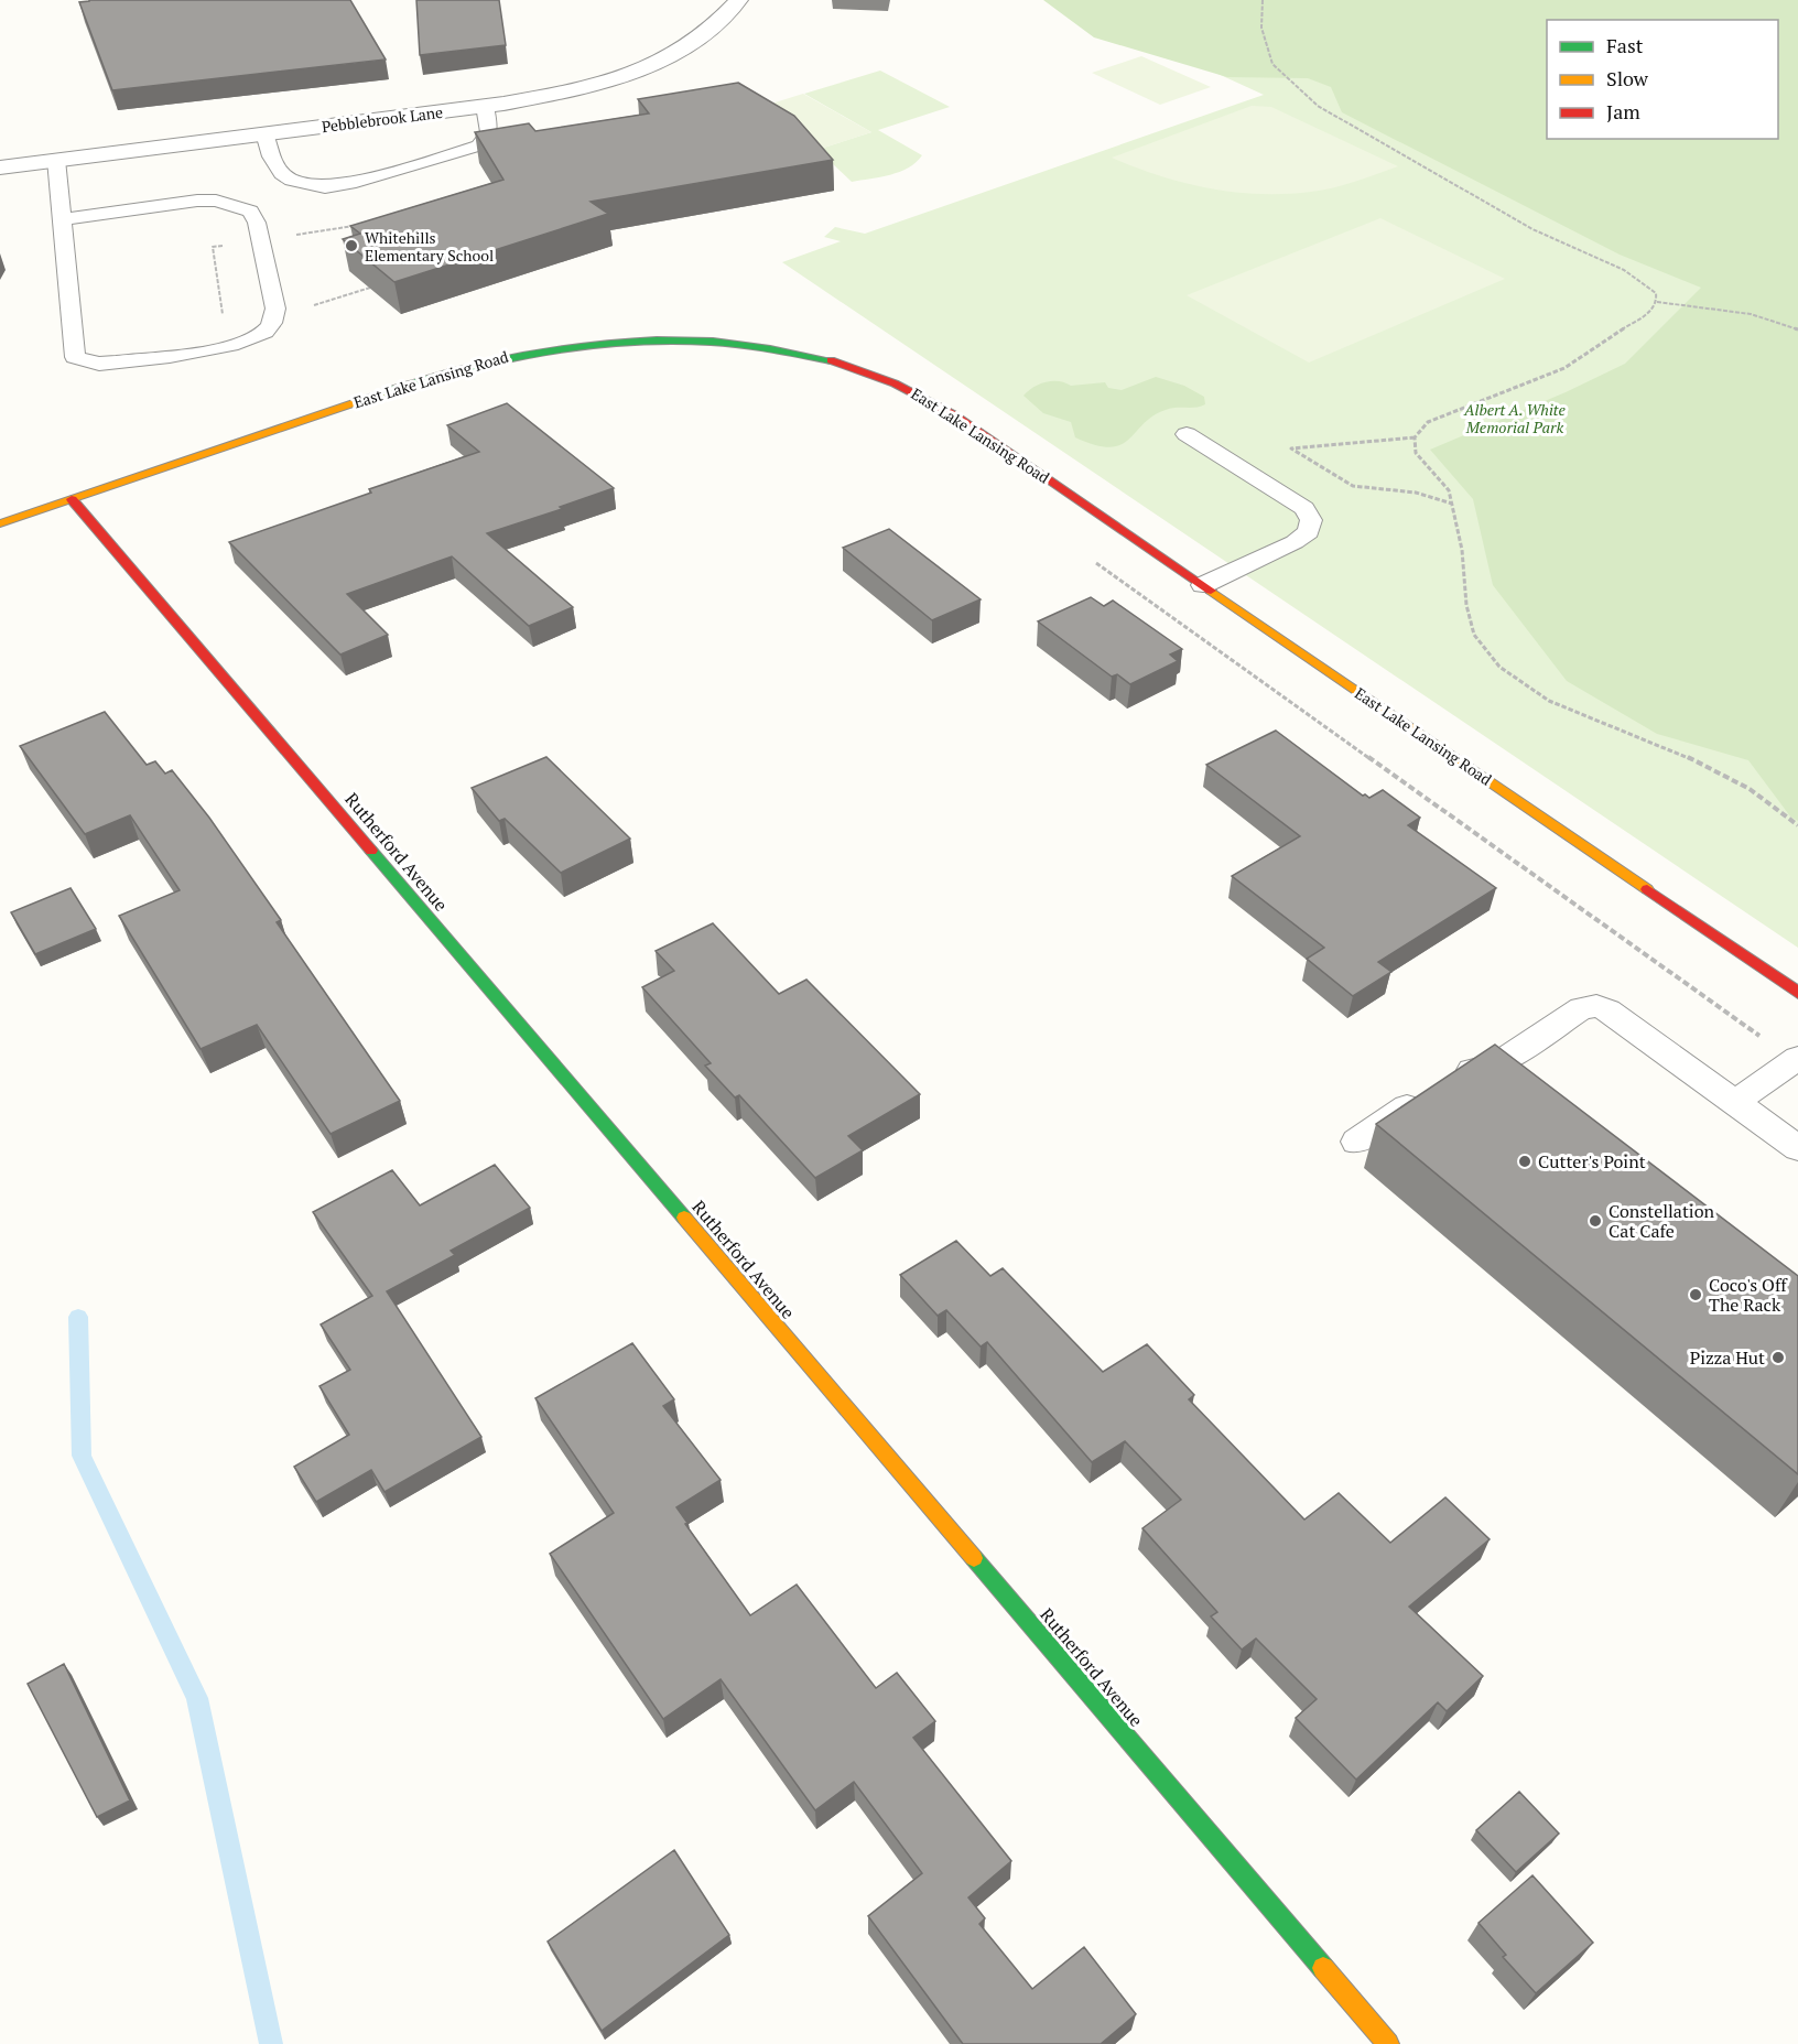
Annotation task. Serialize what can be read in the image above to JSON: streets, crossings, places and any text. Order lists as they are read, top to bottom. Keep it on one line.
{"streets":{"main road":["East Lake Lansing Road","Rutherford Avenue"],"street":["Pebblebrook Lane"]},"crossings":[["East Lake Lansing Road","Rutherford Avenue"]],"parks":["Albert A. White Memorial Park"],"places":["Whitehills Elementary School","Cutter's Point","Constellation Cat Cafe","Coco's Off The Rack","Pizza Hut"],"legend":["Fast","Slow","Jam"]}
